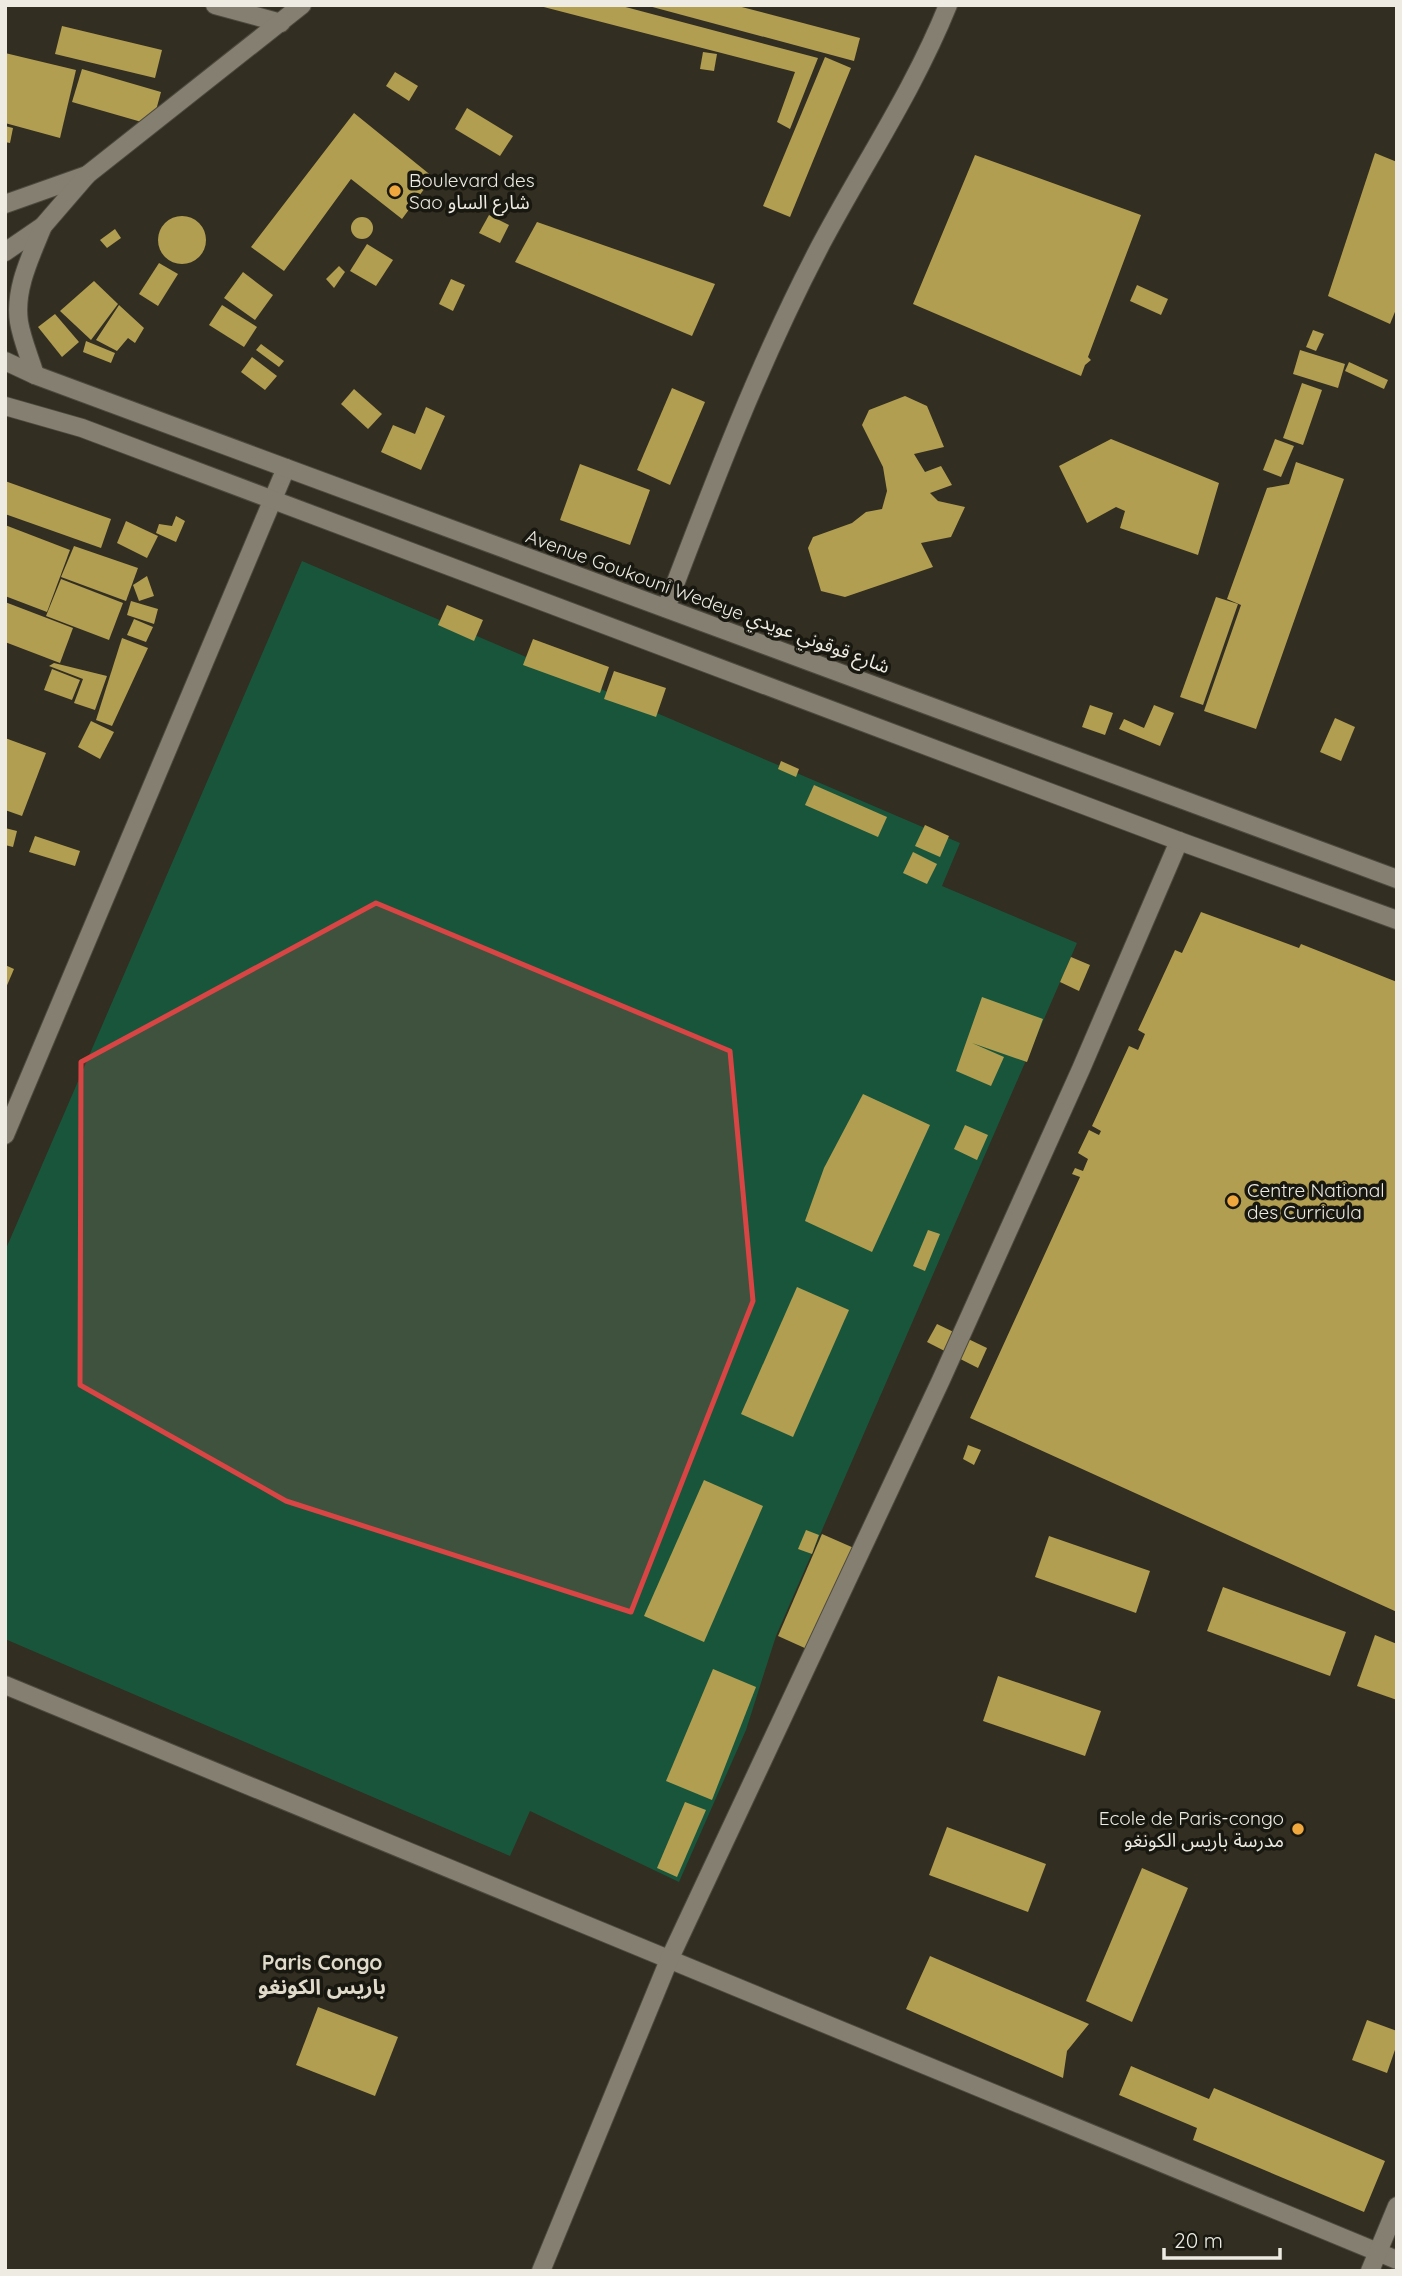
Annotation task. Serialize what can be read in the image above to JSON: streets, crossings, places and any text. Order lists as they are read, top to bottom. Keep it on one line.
{"streets":{"street":["Avenue Goukouni Wedeye شارع قوقوني عويدي"]},"districts":["Paris Congo باريس الكونغو"],"places":["Boulevard des Sao شارع الساو","Centre National des Curricula","Ecole de Paris-congo مدرسة باريس الكونغو"],"scale_bar":"20 m"}
